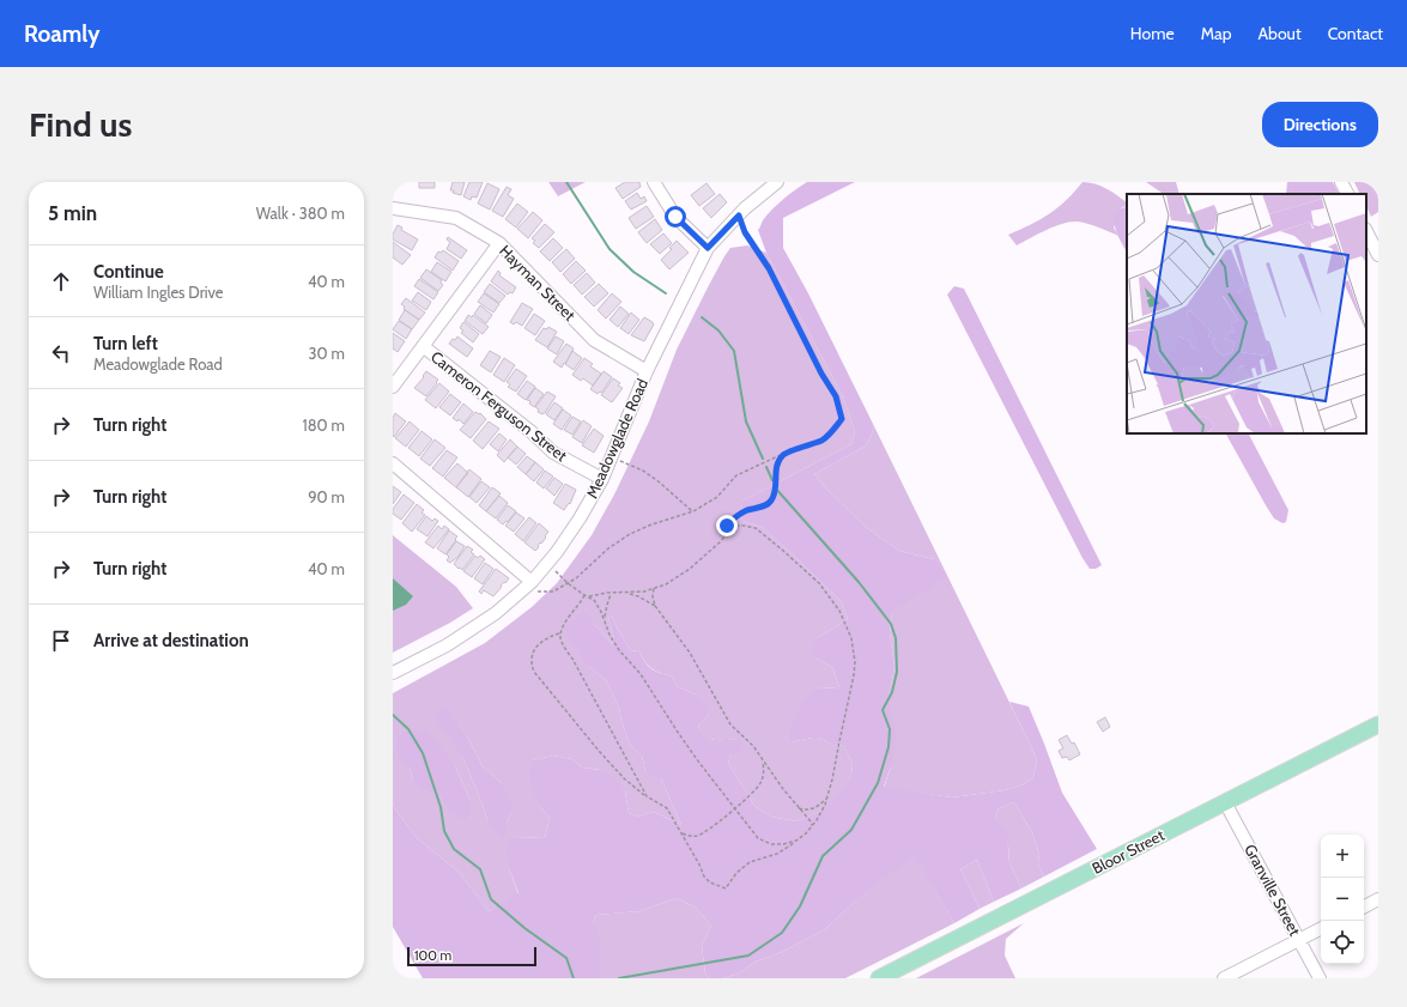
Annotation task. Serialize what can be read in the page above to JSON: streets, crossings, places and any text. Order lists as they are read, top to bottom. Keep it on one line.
{"streets":{"main road":["Bloor Street"],"street":["Hayman Street","Cameron Ferguson Street","Meadowglade Road","Granville Street"]},"crossings":[["Hayman Street","Meadowglade Road"],["Cameron Ferguson Street","Meadowglade Road"],["Bloor Street","Granville Street"]],"scale_bar":"100 m","page":{"header":"Roamly","nav":["Home","Map","About","Contact"],"buttons":"Directions","title":"Find us","heading":["5 min","Walk · 380 m"],"list":[["Continue","William Ingles Drive","40 m"],["Turn left","Meadowglade Road","30 m"],["Turn right","180 m"],["Turn right","90 m"],["Turn right","40 m"],"Arrive at destination"],"map_buttons":["+","−"],"scale":"100 m"}}
